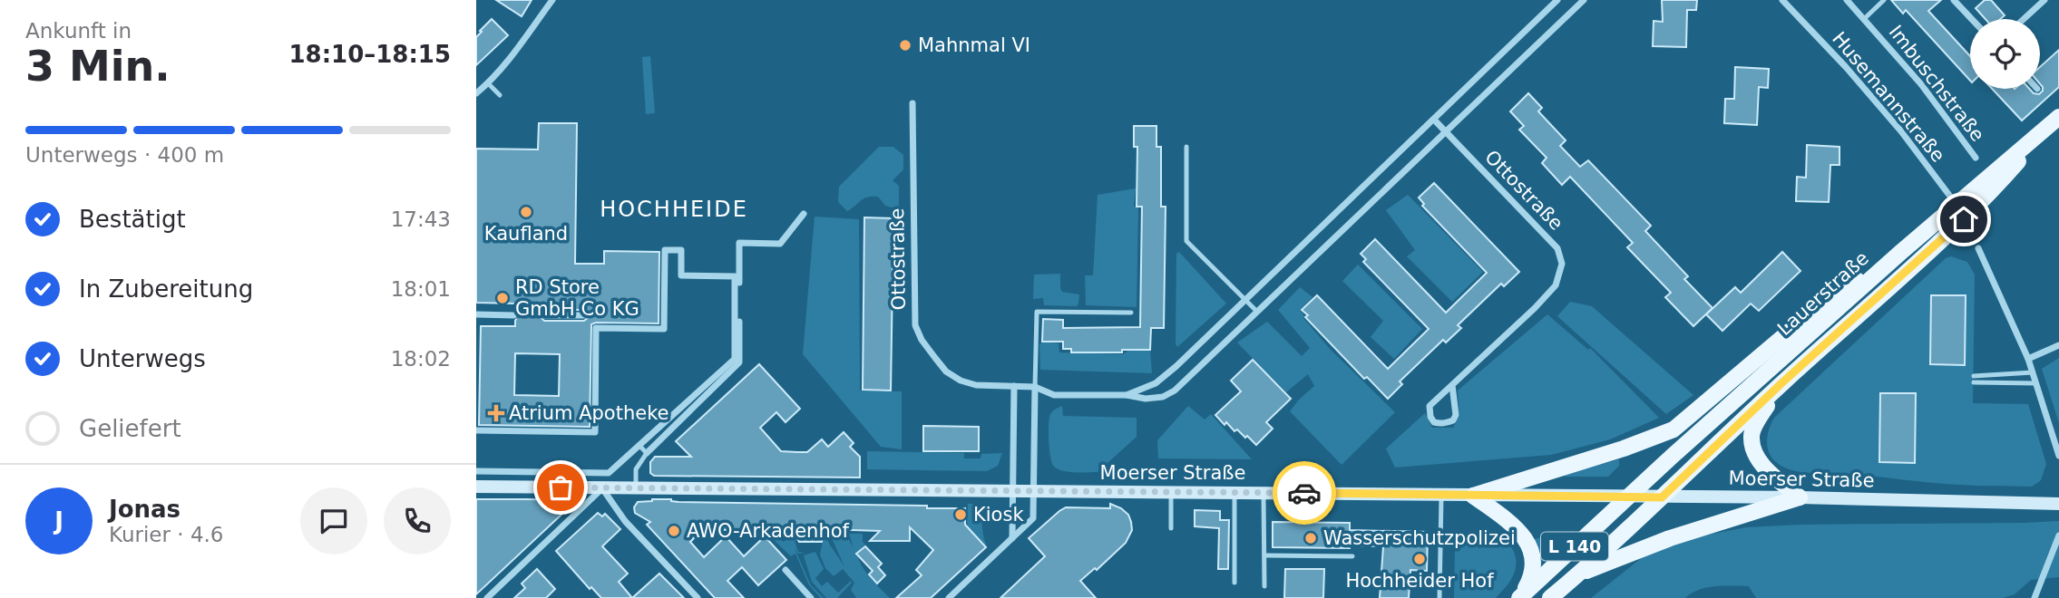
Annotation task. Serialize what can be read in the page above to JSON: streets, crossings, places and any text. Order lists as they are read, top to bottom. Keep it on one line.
{"streets":{"main road":["Lauerstraße","Moerser Straße","L 140"],"street":["Imbuschstraße","Husemannstraße","Ottostraße"]},"crossings":[["Husemannstraße","Lauerstraße"],["Lauerstraße","Moerser Straße"],["Lauerstraße","L 140"],["Moerser Straße","L 140"]],"districts":["HOCHHEIDE"],"places":{"other":["Mahnmal VI","Kaufland","RD Store GmbH Co KG","Kiosk","AWO-Arkadenhof","Wasserschutzpolizei","Hochheider Hof"],"health":["Atrium Apotheke"]},"page":{"heading":["3 Min.","Ankunft in","18:10–18:15"],"panel":["Jonas","Kurier · 4.6"],"bar":"Unterwegs · 400 m","list":[["Bestätigt","17:43"],["In Zubereitung","18:01"],["Unterwegs","18:02"],"Geliefert"],"round":"J"}}
